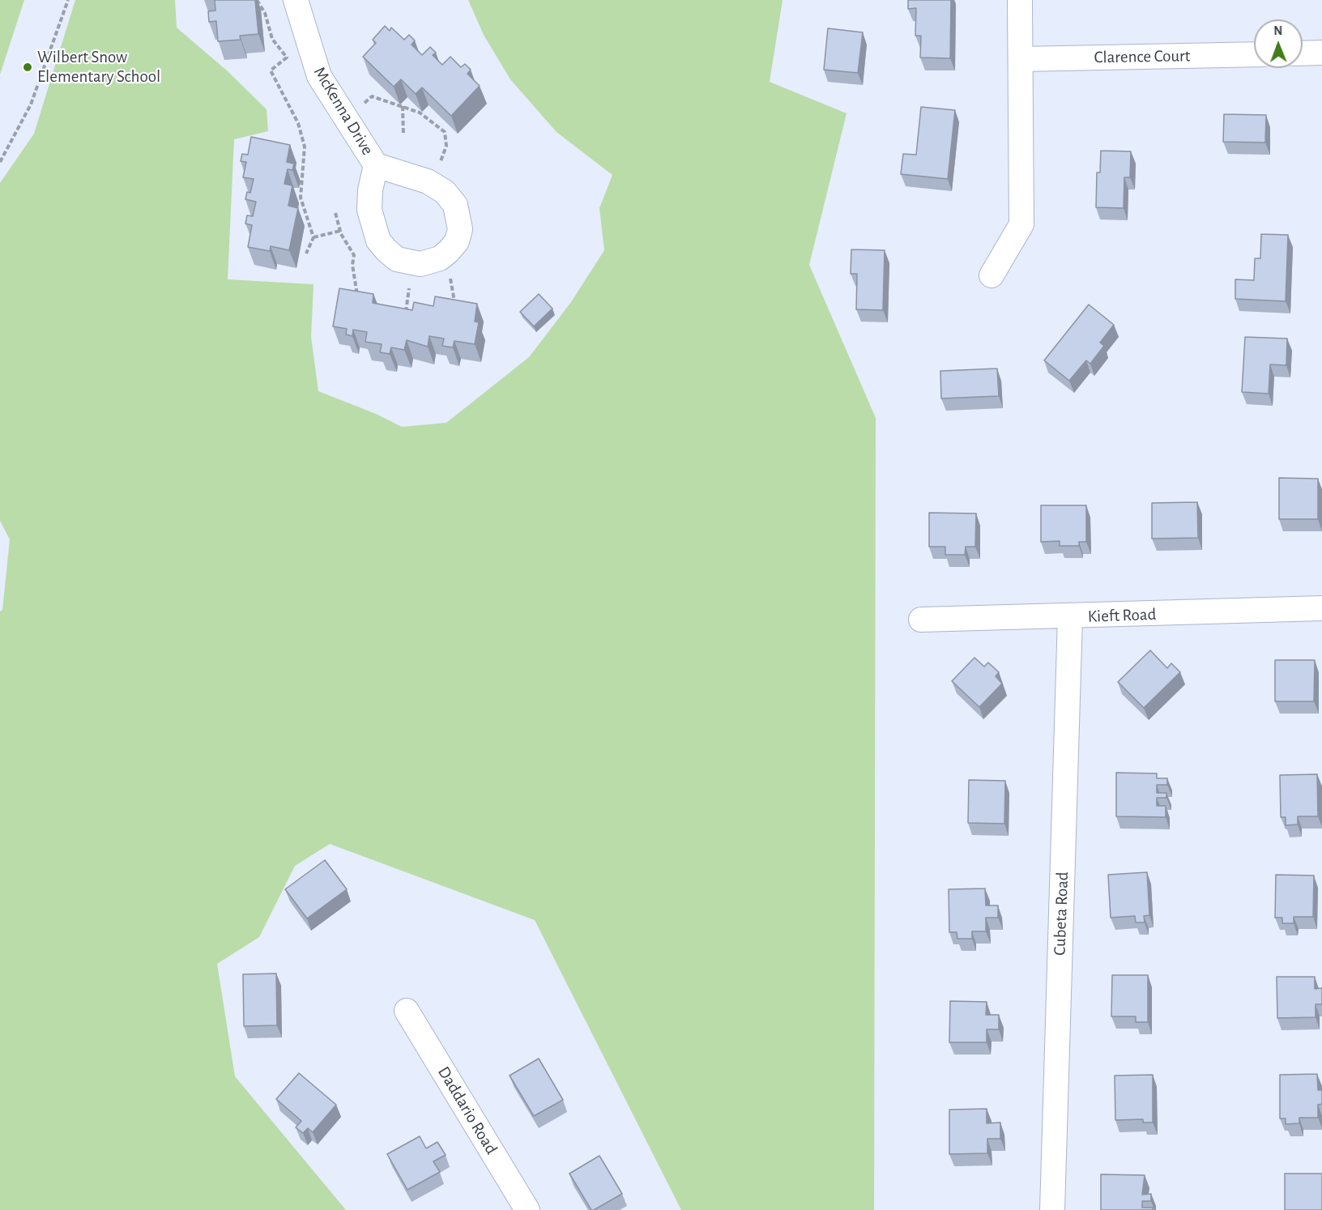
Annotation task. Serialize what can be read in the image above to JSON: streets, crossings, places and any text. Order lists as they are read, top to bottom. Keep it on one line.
{"streets":{"street":["Clarence Court","McKenna Drive","Kieft Road","Cubeta Road","Daddario Road"]},"crossings":[["Kieft Road","Cubeta Road"]],"places":["Wilbert Snow Elementary School"],"north":"top"}
